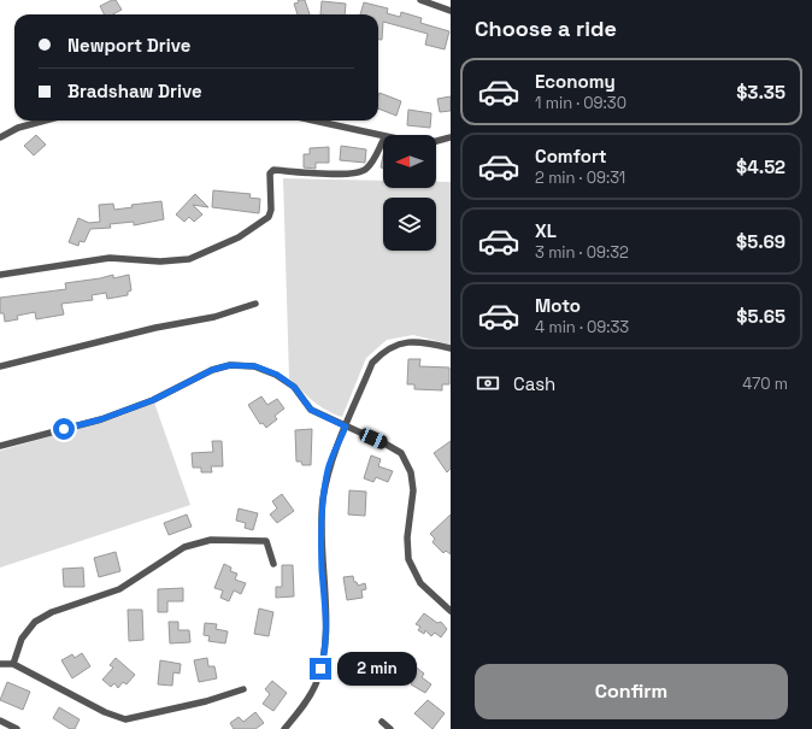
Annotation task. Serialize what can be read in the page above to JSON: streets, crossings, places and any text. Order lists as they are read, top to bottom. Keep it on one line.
{"north":"left","page":{"heading":"Choose a ride","banner":["Newport Drive","Bradshaw Drive"],"list":[{"name":"Economy","note":"1 min · 09:30","value":"$3.35"},{"name":"Comfort","note":"2 min · 09:31","value":"$4.52"},{"name":"XL","note":"3 min · 09:32","value":"$5.69"},{"name":"Moto","note":"4 min · 09:33","value":"$5.65"}],"pay":["Cash","470 m"],"bubble":"2 min","buttons":"Confirm"}}
